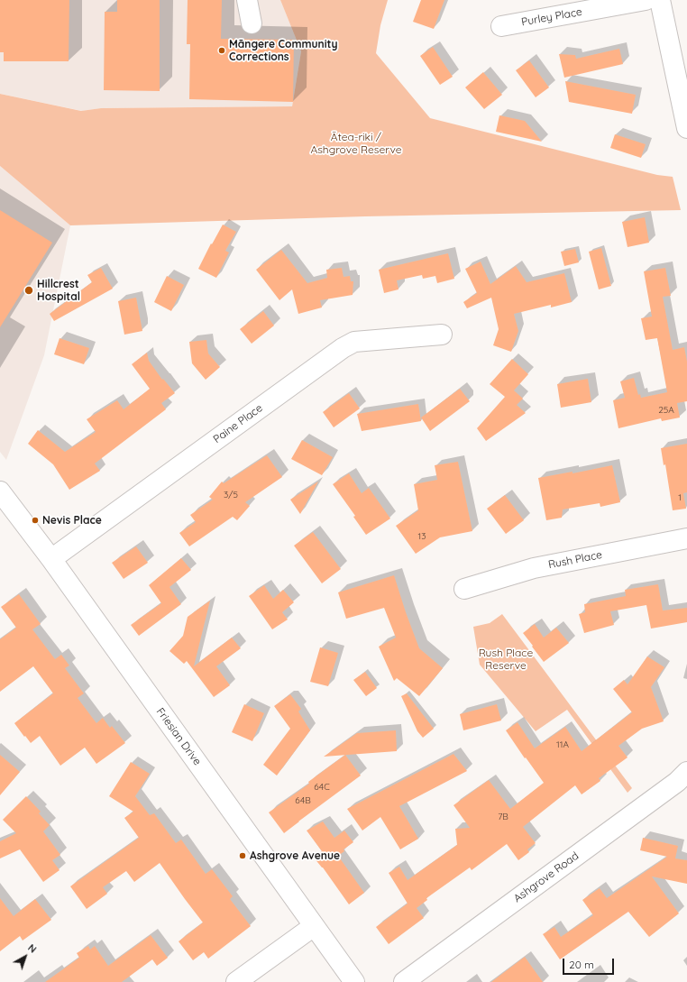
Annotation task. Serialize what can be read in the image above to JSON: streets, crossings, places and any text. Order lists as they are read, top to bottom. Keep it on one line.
{"streets":{"street":["Purley Place","Paine Place","Rush Place","Friesian Drive","Ashgrove Road"]},"crossings":[["Paine Place","Friesian Drive"]],"parks":["Ātea-riki / Ashgrove Reserve","Rush Place Reserve"],"places":["Māngere Community Corrections","Hillcrest Hospital","Nevis Place","Ashgrove Avenue"],"house_numbers":["25A","3/5","1","13","11A","64C","64B","7B"],"scale_bar":"20 m","north":"top right"}
